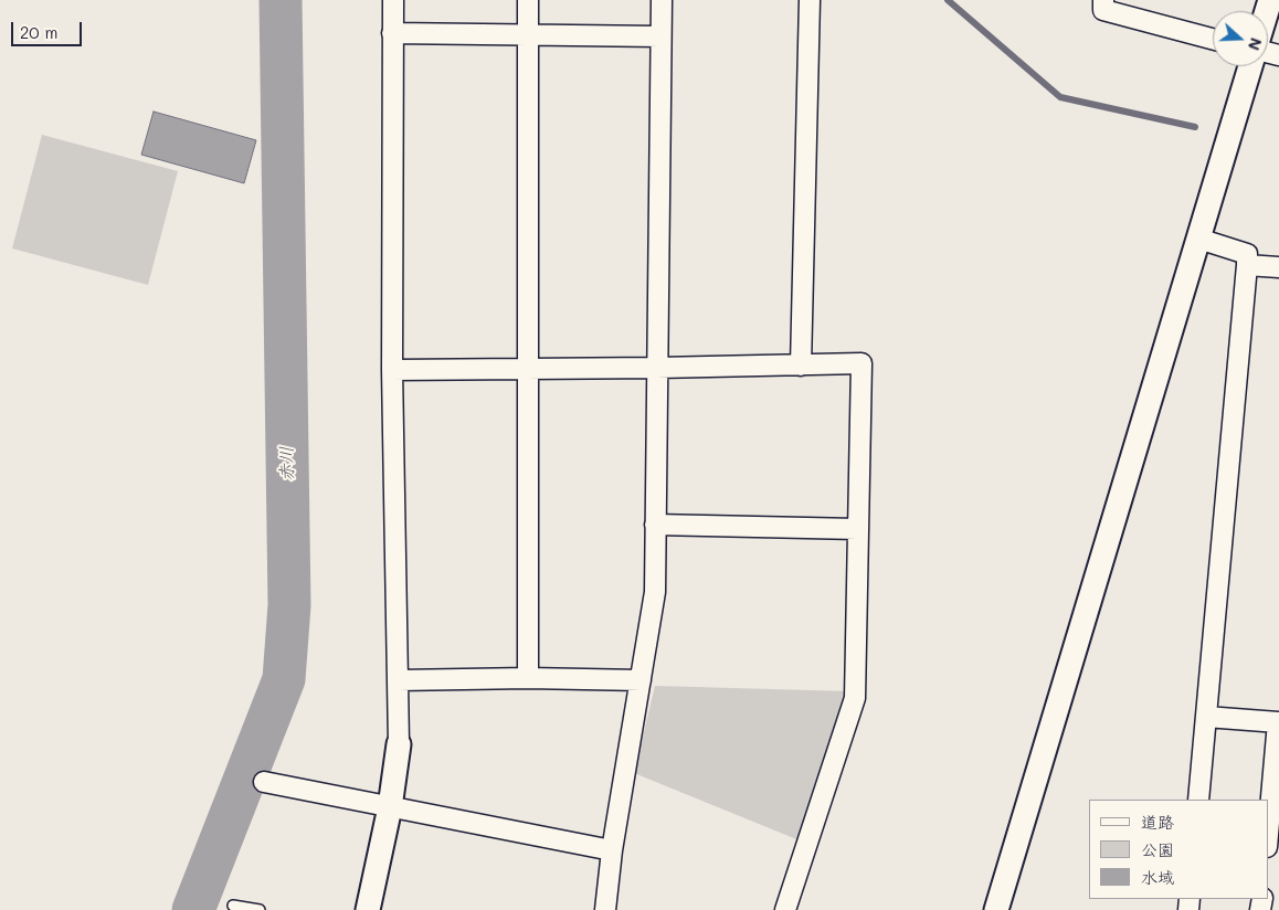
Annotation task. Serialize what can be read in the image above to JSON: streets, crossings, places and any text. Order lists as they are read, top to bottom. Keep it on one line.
{"water":["赤川"],"legend":["道路","公園","水域"],"scale_bar":"20 m","north":"right"}
